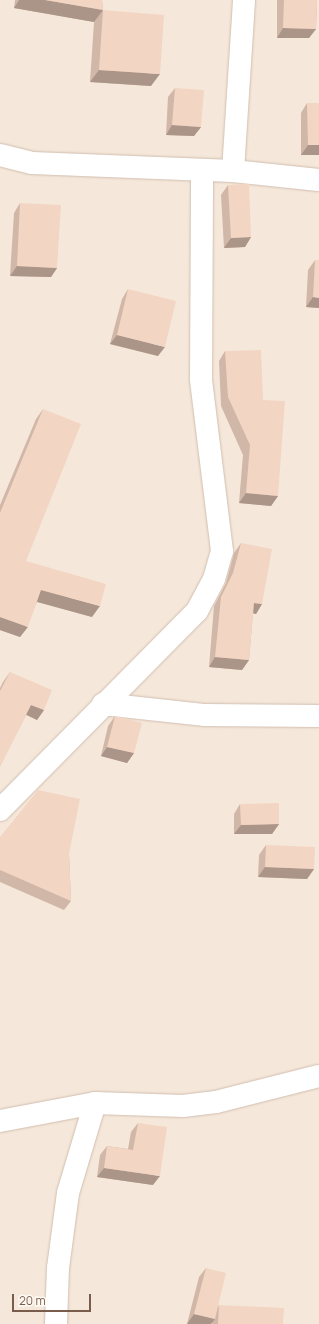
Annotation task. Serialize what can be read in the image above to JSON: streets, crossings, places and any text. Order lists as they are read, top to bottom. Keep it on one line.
{"scale_bar":"20 m"}
